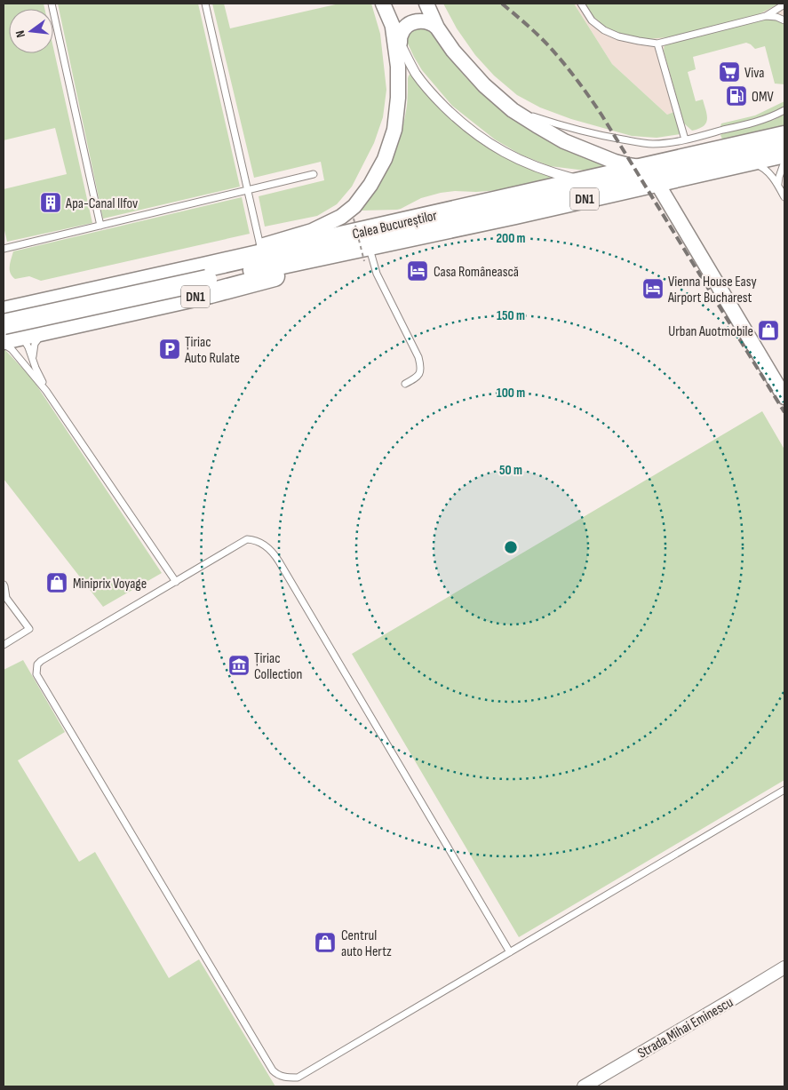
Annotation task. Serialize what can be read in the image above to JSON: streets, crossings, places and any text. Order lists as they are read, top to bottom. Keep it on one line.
{"streets":{"highway":["DN1","Calea Bucureștilor"],"street":["Strada Mihai Eminescu"]},"crossings":[["DN1","Calea Bucureștilor"]],"places":{"supermarket":["Viva"],"fuel station":["OMV"],"building":["Apa-Canal Ilfov"],"hotel":["Casa Românească","Vienna House Easy Airport Bucharest"],"shop":["Urban Auotmobile","Miniprix Voyage","Centrul auto Hertz"],"parking":["Țiriac Auto Rulate"],"museum":["Țiriac Collection"]},"north":"left","rings":["200 m","150 m","100 m","50 m"]}
